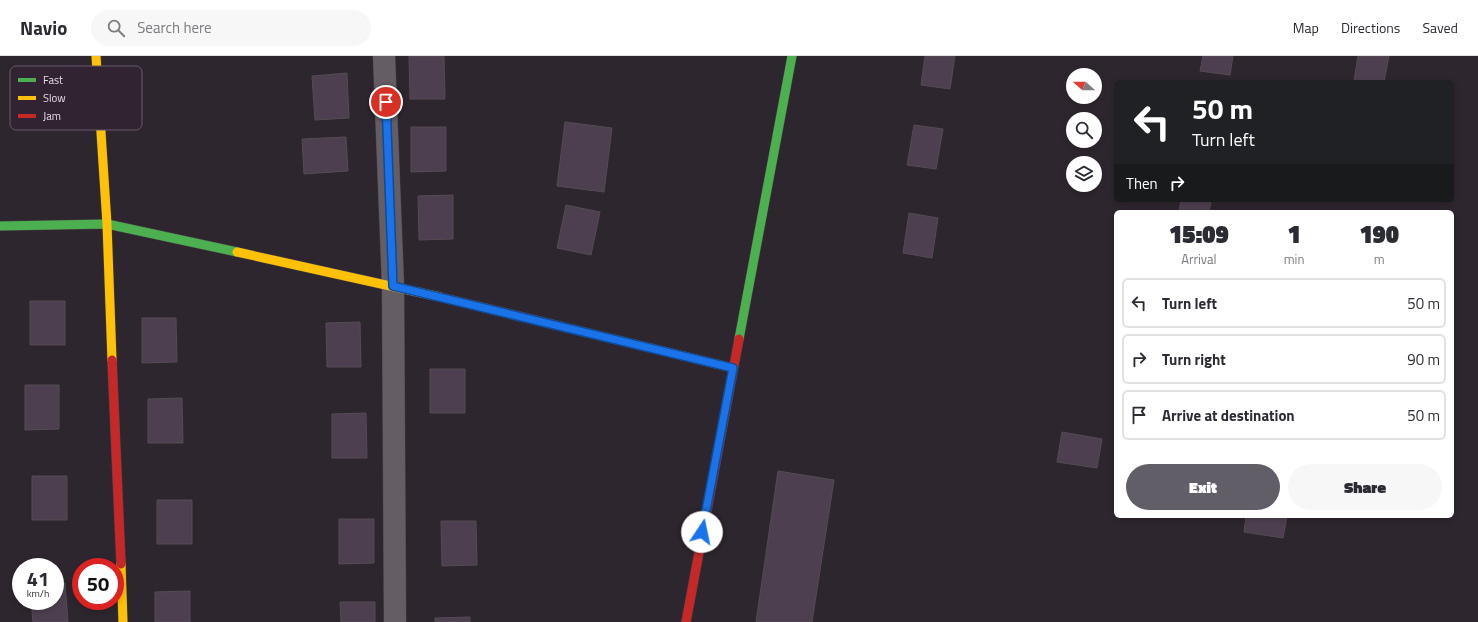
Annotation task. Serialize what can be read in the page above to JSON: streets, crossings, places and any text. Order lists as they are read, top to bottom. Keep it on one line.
{"legend":["Fast","Slow","Jam"],"north":"left","page":{"header":"Navio","search":"Search here","nav":["Map","Directions","Saved"],"turn":["50 m","Turn left"],"then":"Then","eta":["15:09","Arrival","1","min","190","m"],"list":[{"name":"Turn left","value":"50 m"},{"name":"Turn right","value":"90 m"},{"name":"Arrive at destination","value":"50 m"}],"buttons":["Exit","Share"],"speed":"41 km/h","limit":"50"}}
